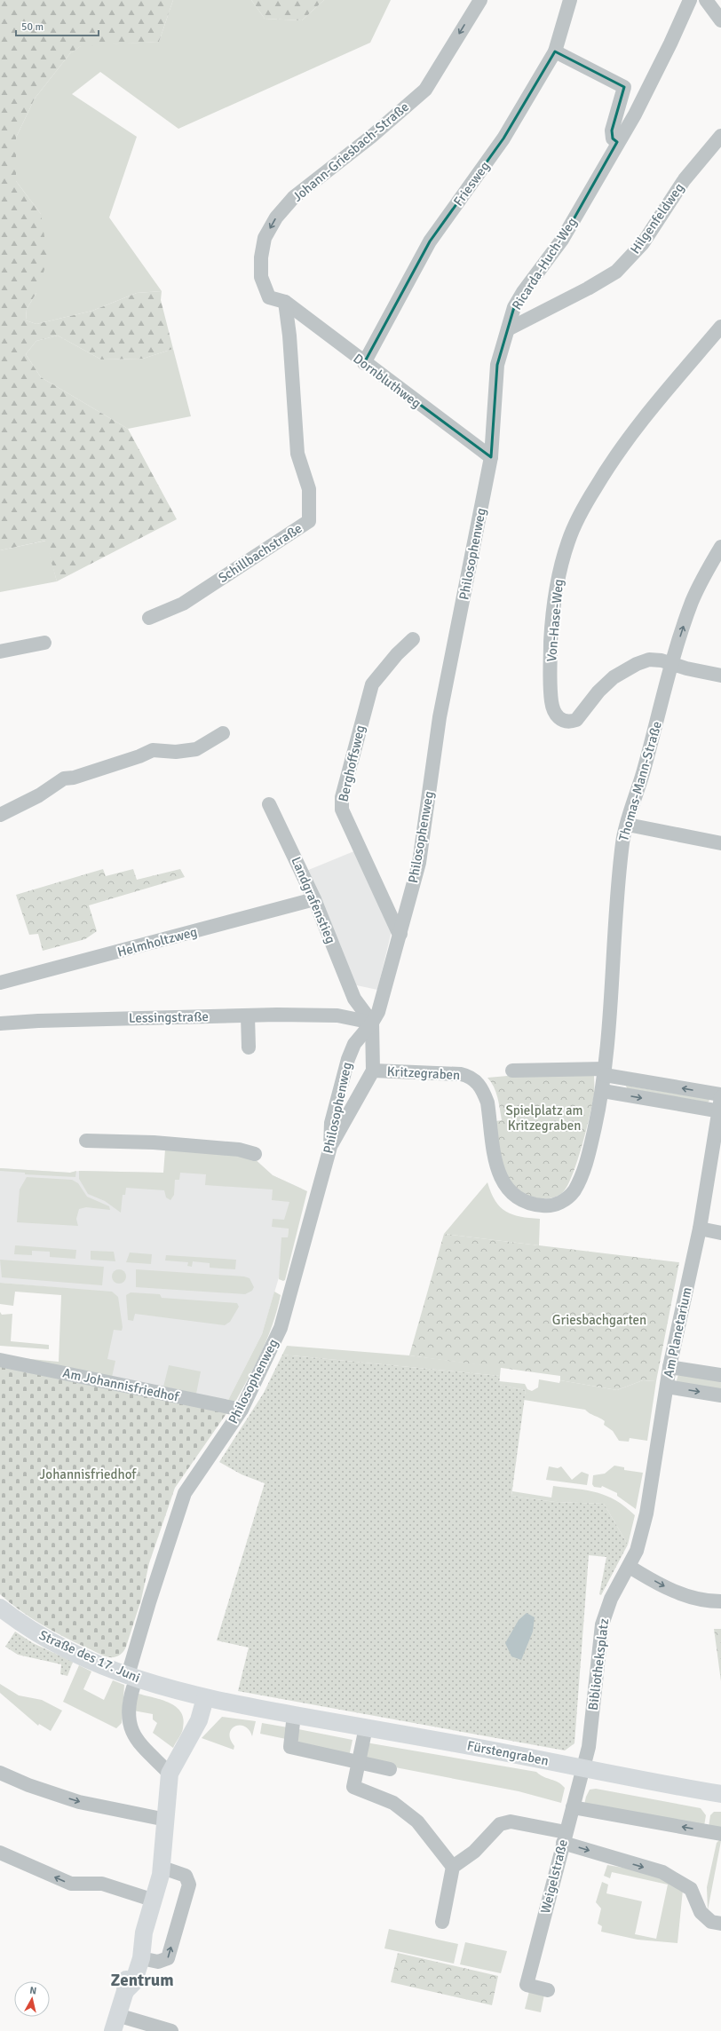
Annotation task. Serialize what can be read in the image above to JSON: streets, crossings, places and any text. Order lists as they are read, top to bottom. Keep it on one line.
{"streets":{"main road":["Straße des 17. Juni","Fürstengraben"],"street":["Johann-Griesbach-Straße","Friesweg","Hilgenfeldweg","Ricarda-Huch-Weg","Dornbluthweg","Schillbachstraße","Philosophenweg","Von-Hase-Weg","Berghoffsweg","Thomas-Mann-Straße","Landgrafenstieg","Helmholtzweg","Lessingstraße","Kritzegraben","Am Planetarium","Am Johannisfriedhof","Bibliotheksplatz","Weigelstraße"]},"crossings":[["Johann-Griesbach-Straße","Dornbluthweg"],["Johann-Griesbach-Straße","Schillbachstraße"],["Friesweg","Dornbluthweg"],["Hilgenfeldweg","Ricarda-Huch-Weg"],["Ricarda-Huch-Weg","Dornbluthweg"],["Ricarda-Huch-Weg","Philosophenweg"],["Dornbluthweg","Schillbachstraße"],["Dornbluthweg","Philosophenweg"],["Philosophenweg","Berghoffsweg"],["Philosophenweg","Landgrafenstieg"],["Philosophenweg","Lessingstraße"],["Philosophenweg","Kritzegraben"],["Philosophenweg","Am Johannisfriedhof"],["Philosophenweg","Straße des 17. Juni"],["Von-Hase-Weg","Thomas-Mann-Straße"],["Thomas-Mann-Straße","Kritzegraben"],["Landgrafenstieg","Helmholtzweg"],["Landgrafenstieg","Lessingstraße"],["Landgrafenstieg","Kritzegraben"],["Lessingstraße","Kritzegraben"],["Am Planetarium","Bibliotheksplatz"],["Straße des 17. Juni","Fürstengraben"],["Bibliotheksplatz","Fürstengraben"],["Bibliotheksplatz","Weigelstraße"],["Fürstengraben","Weigelstraße"]],"one_way":["Johann-Griesbach-Straße"],"districts":["Zentrum"],"parks":["Spielplatz am Kritzegraben","Griesbachgarten","Johannisfriedhof"],"scale_bar":"50 m","north":"top"}
